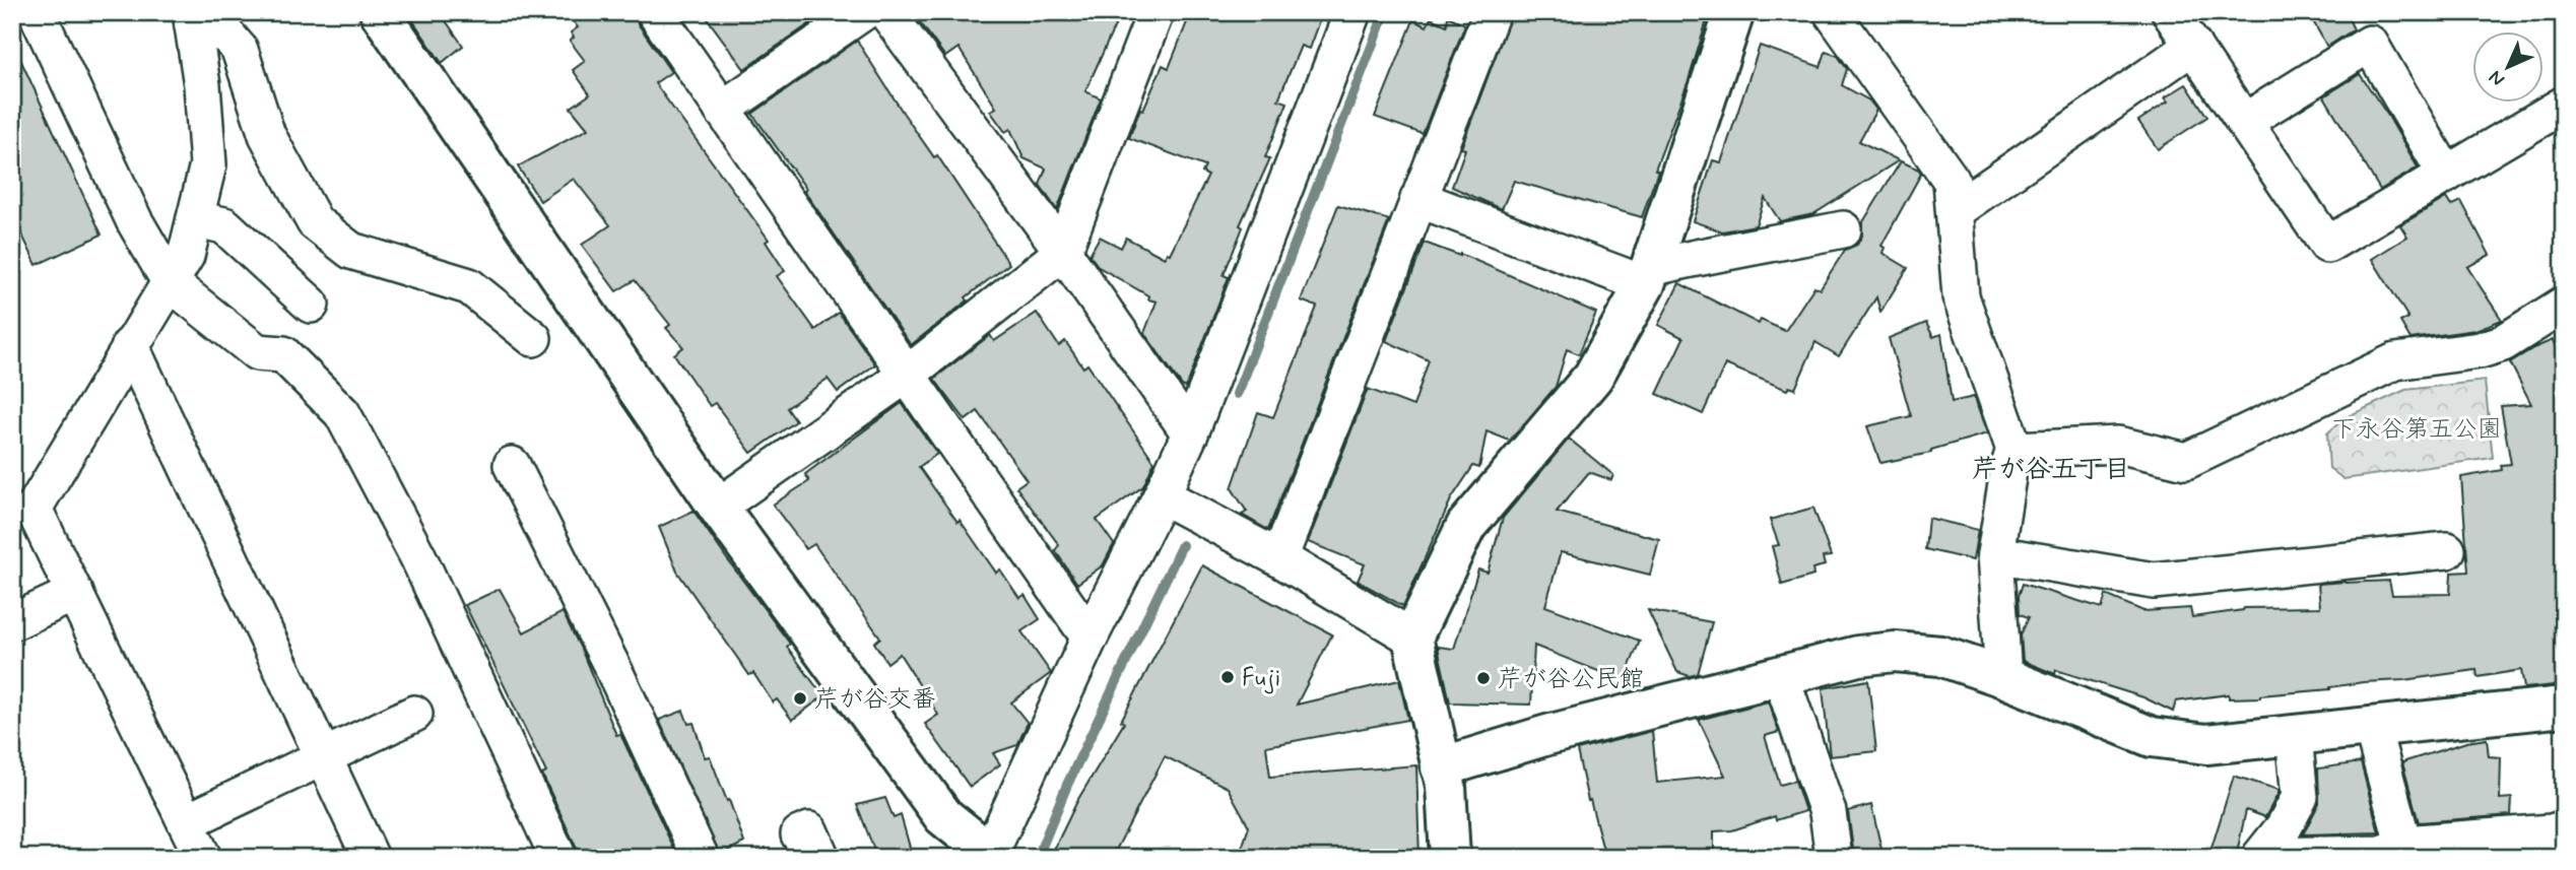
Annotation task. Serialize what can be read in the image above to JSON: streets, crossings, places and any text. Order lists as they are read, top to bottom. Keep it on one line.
{"districts":["芹が谷五丁目"],"parks":["下永谷第五公園"],"places":["Fuji","芹が谷公民館","芹が谷交番"],"north":"bottom left"}
